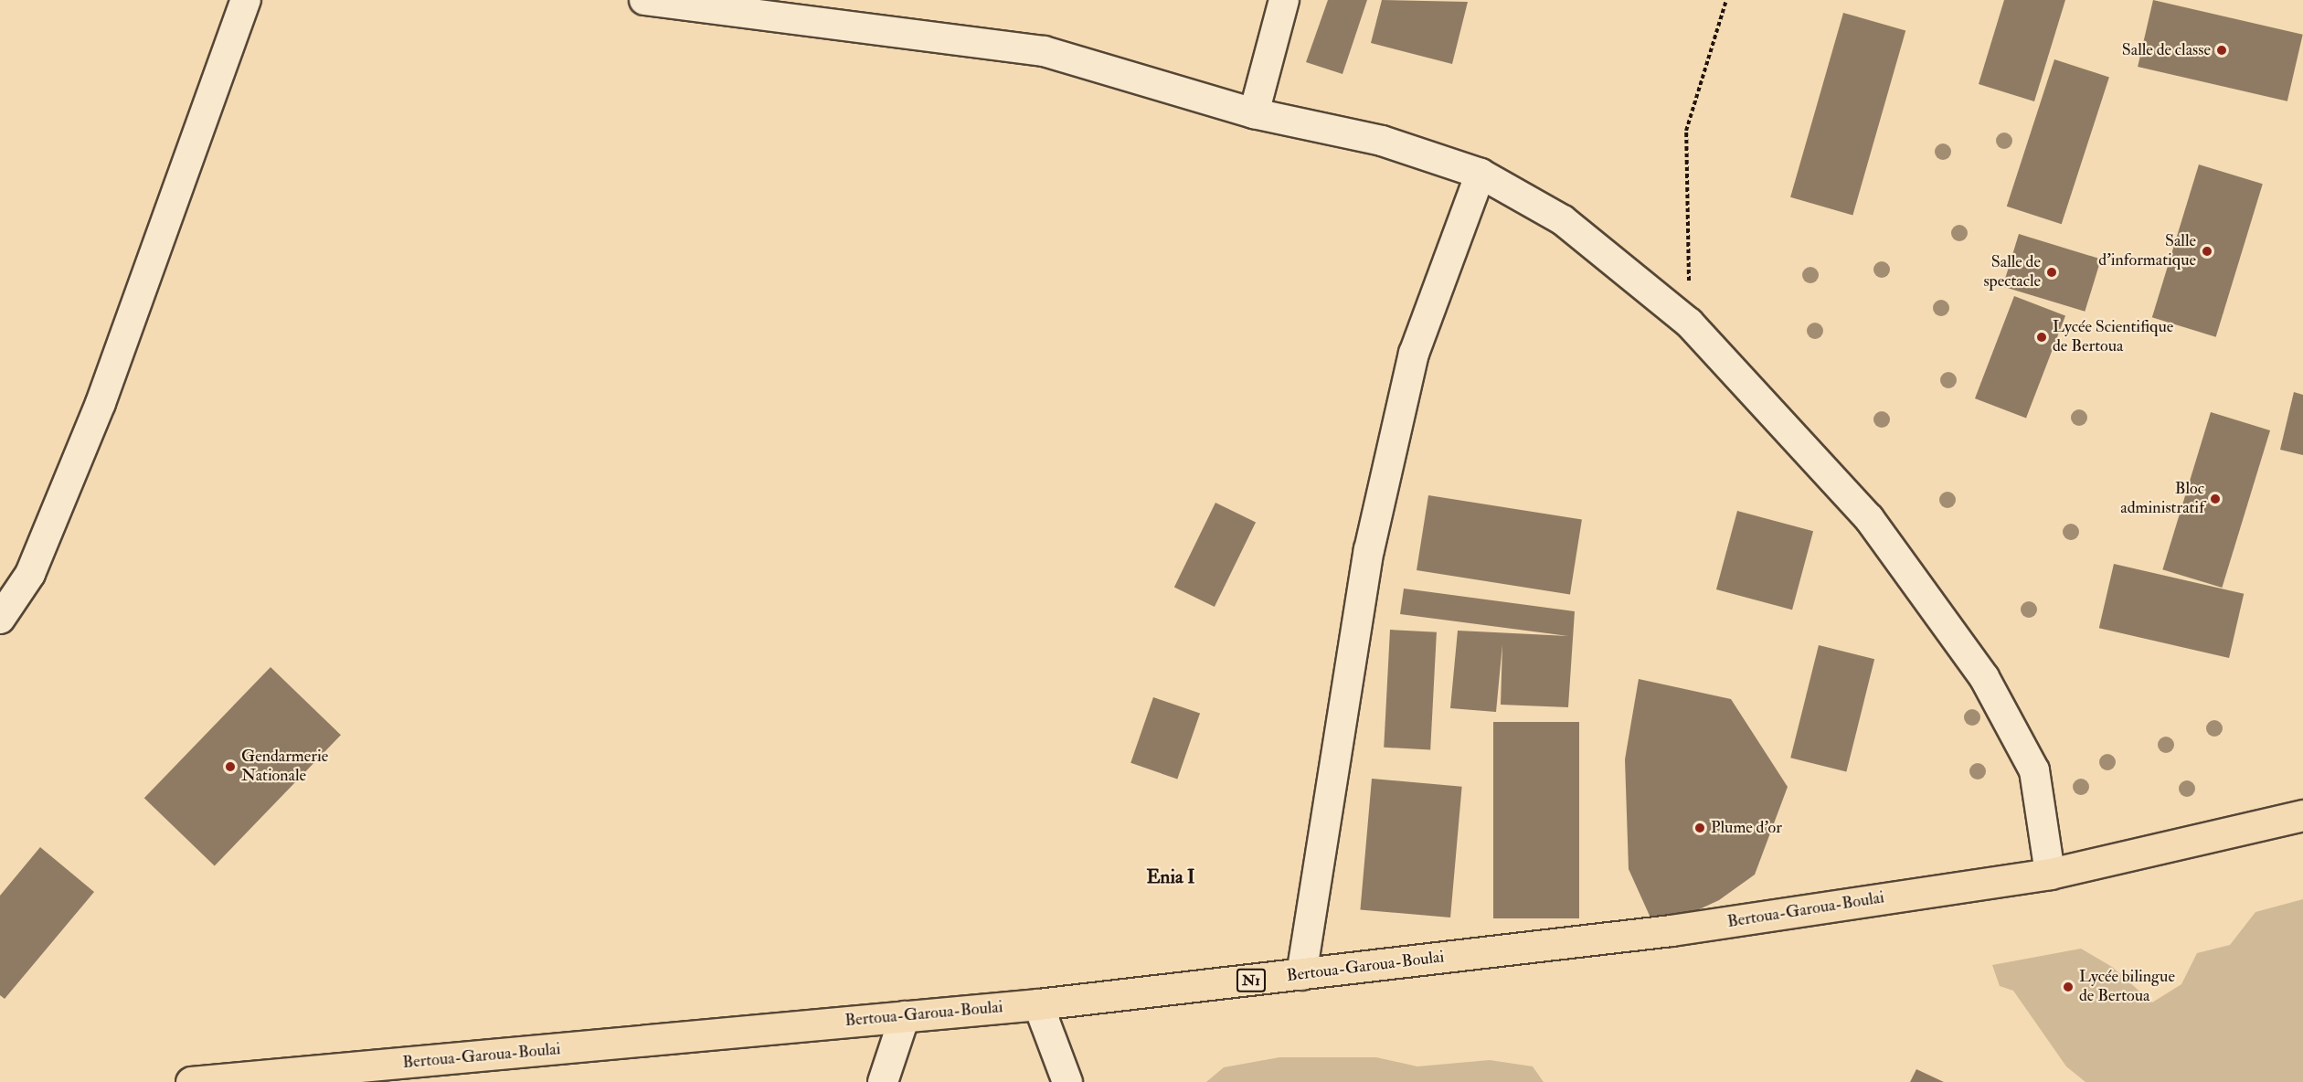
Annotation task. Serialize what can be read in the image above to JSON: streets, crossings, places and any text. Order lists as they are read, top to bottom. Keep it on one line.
{"streets":{"highway":["Bertoua-Garoua-Boulai","N1"]},"districts":["Enia I"],"places":["Salle de classe","Salle d'informatique","Salle de spectacle","Lycée Scientifique de Bertoua","Bloc administratif","Gendarmerie Nationale","Plume d'or","Lycée bilingue de Bertoua"]}
